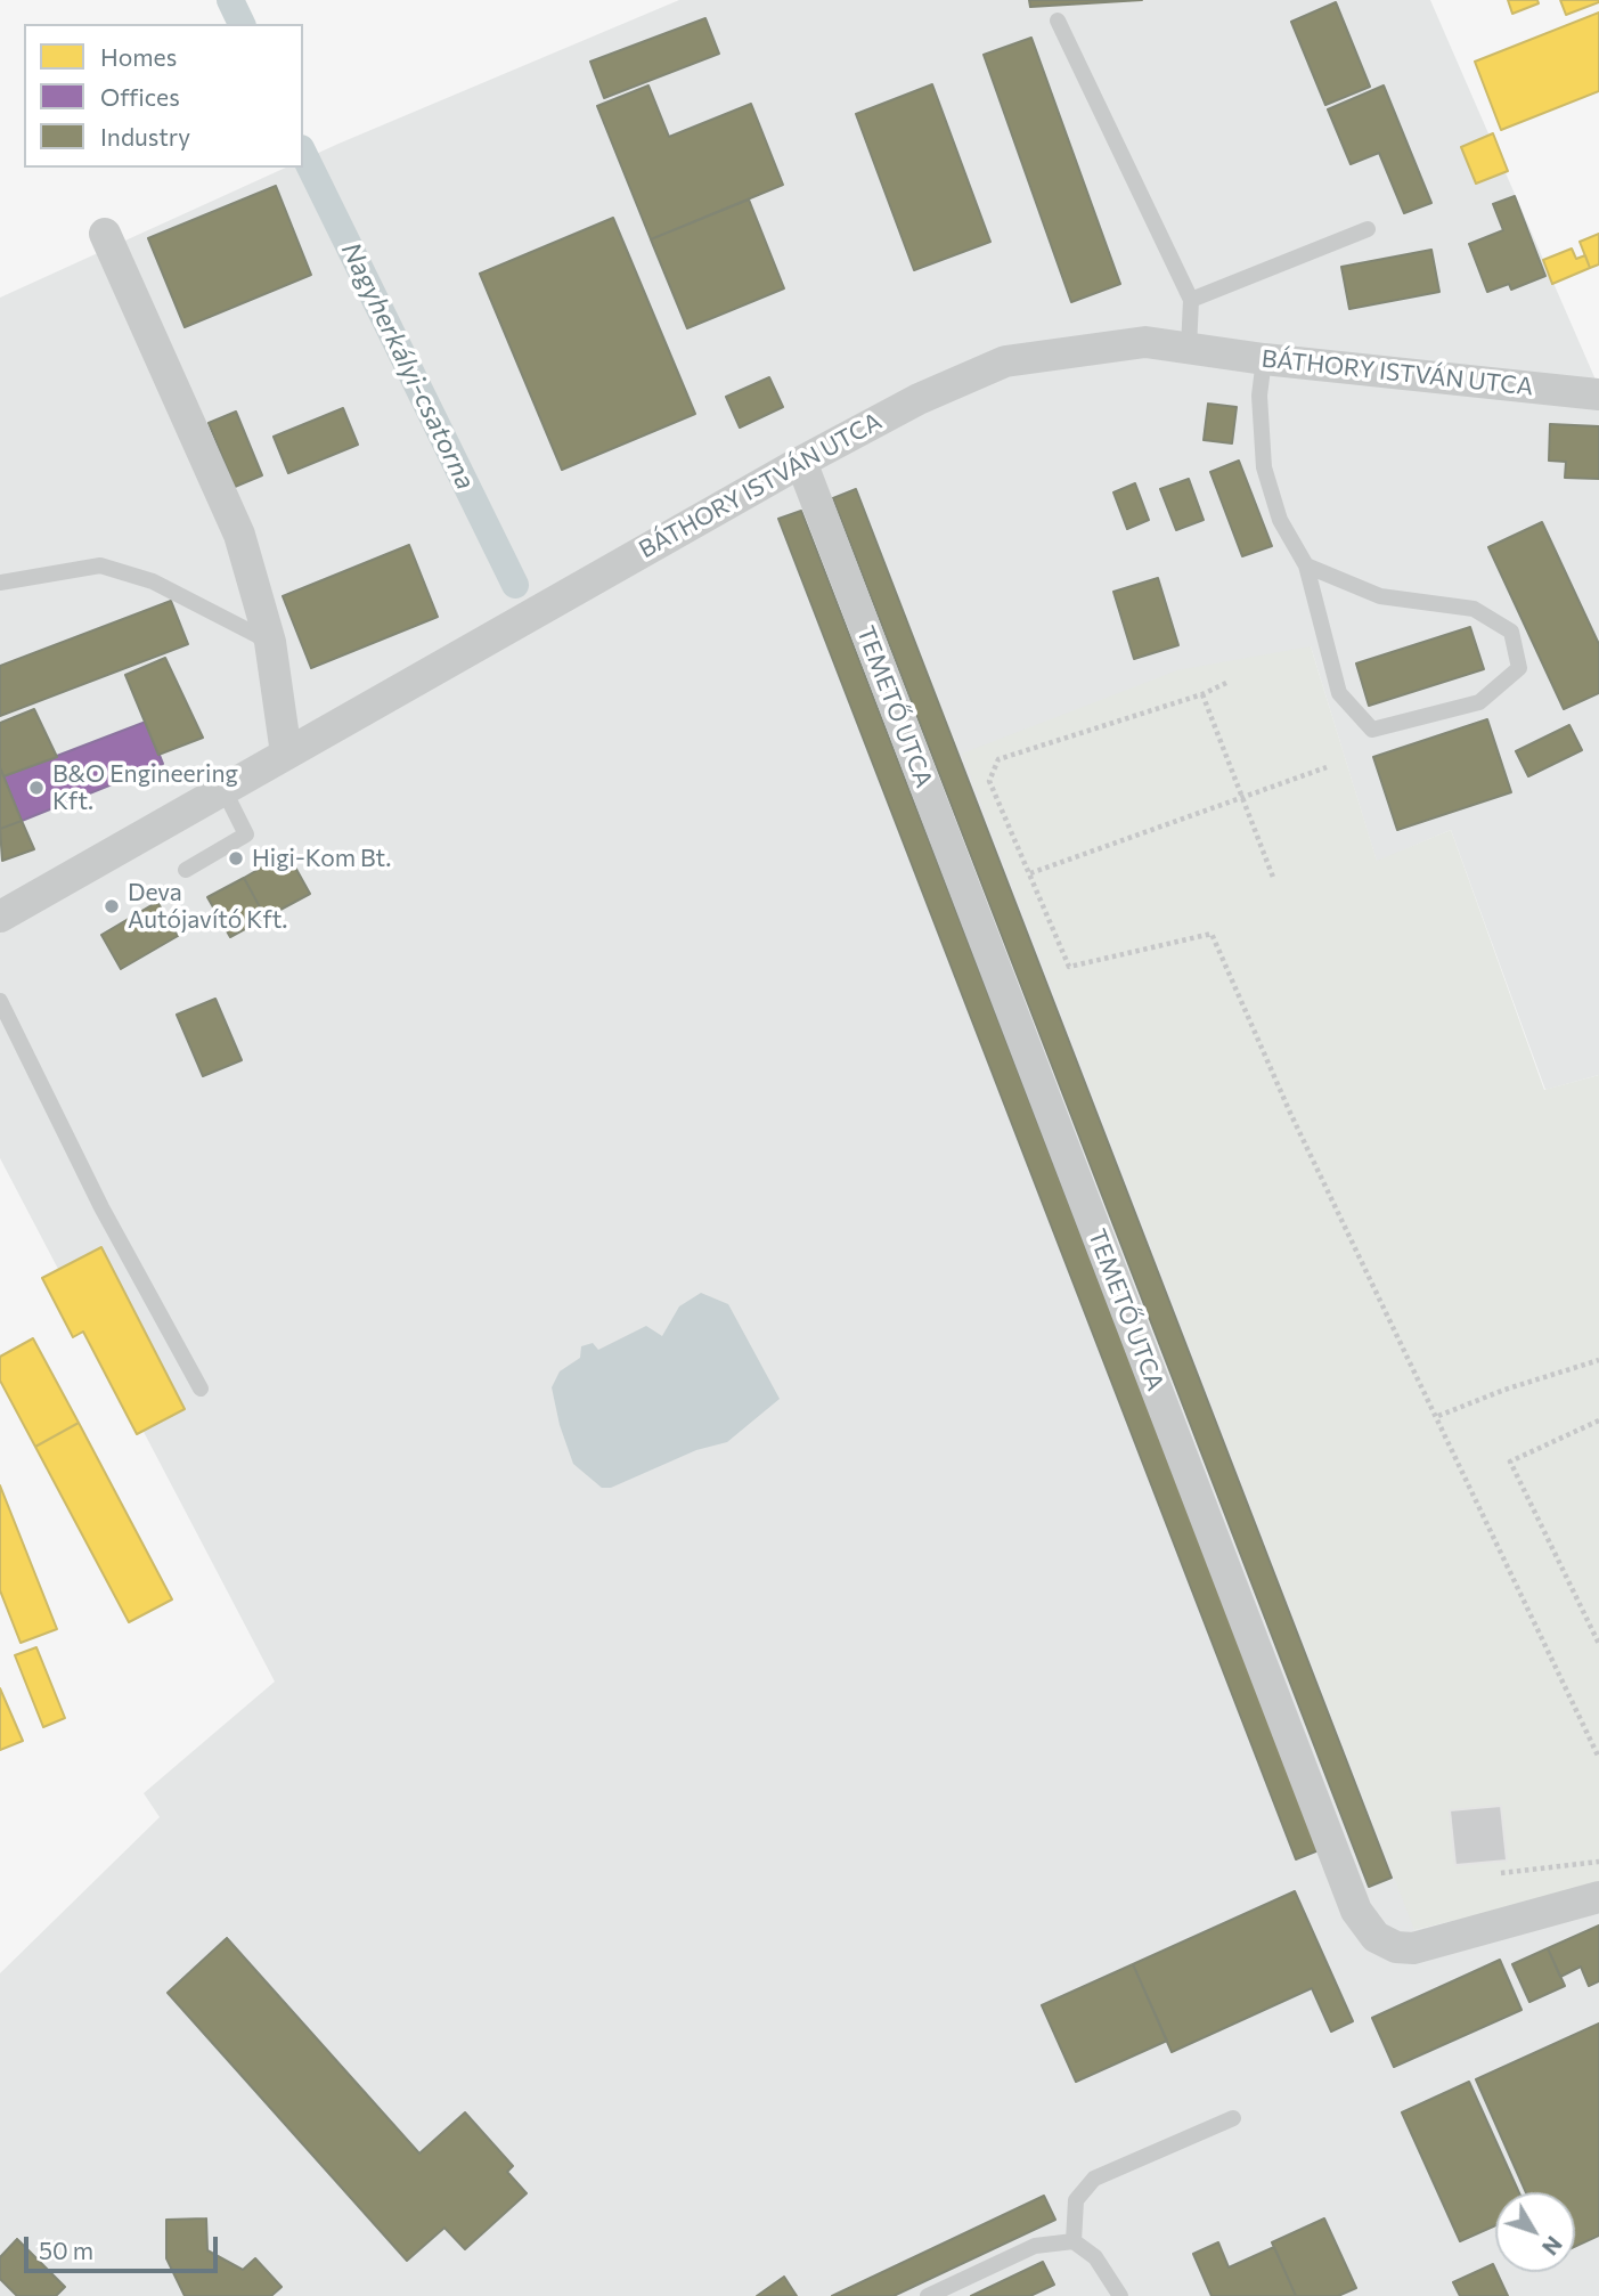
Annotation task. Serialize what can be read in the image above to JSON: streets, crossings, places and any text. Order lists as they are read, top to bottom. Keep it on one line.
{"streets":{"street":["BÁTHORY ISTVÁN UTCA","TEMETŐ UTCA"]},"crossings":[["BÁTHORY ISTVÁN UTCA","TEMETŐ UTCA"]],"water":["Nagyherkályi-csatorna"],"places":["B&O Engineering Kft.","Higi-Kom Bt.","Deva Autójavító Kft."],"legend":["Homes","Offices","Industry"],"scale_bar":"50 m","north":"bottom right"}
